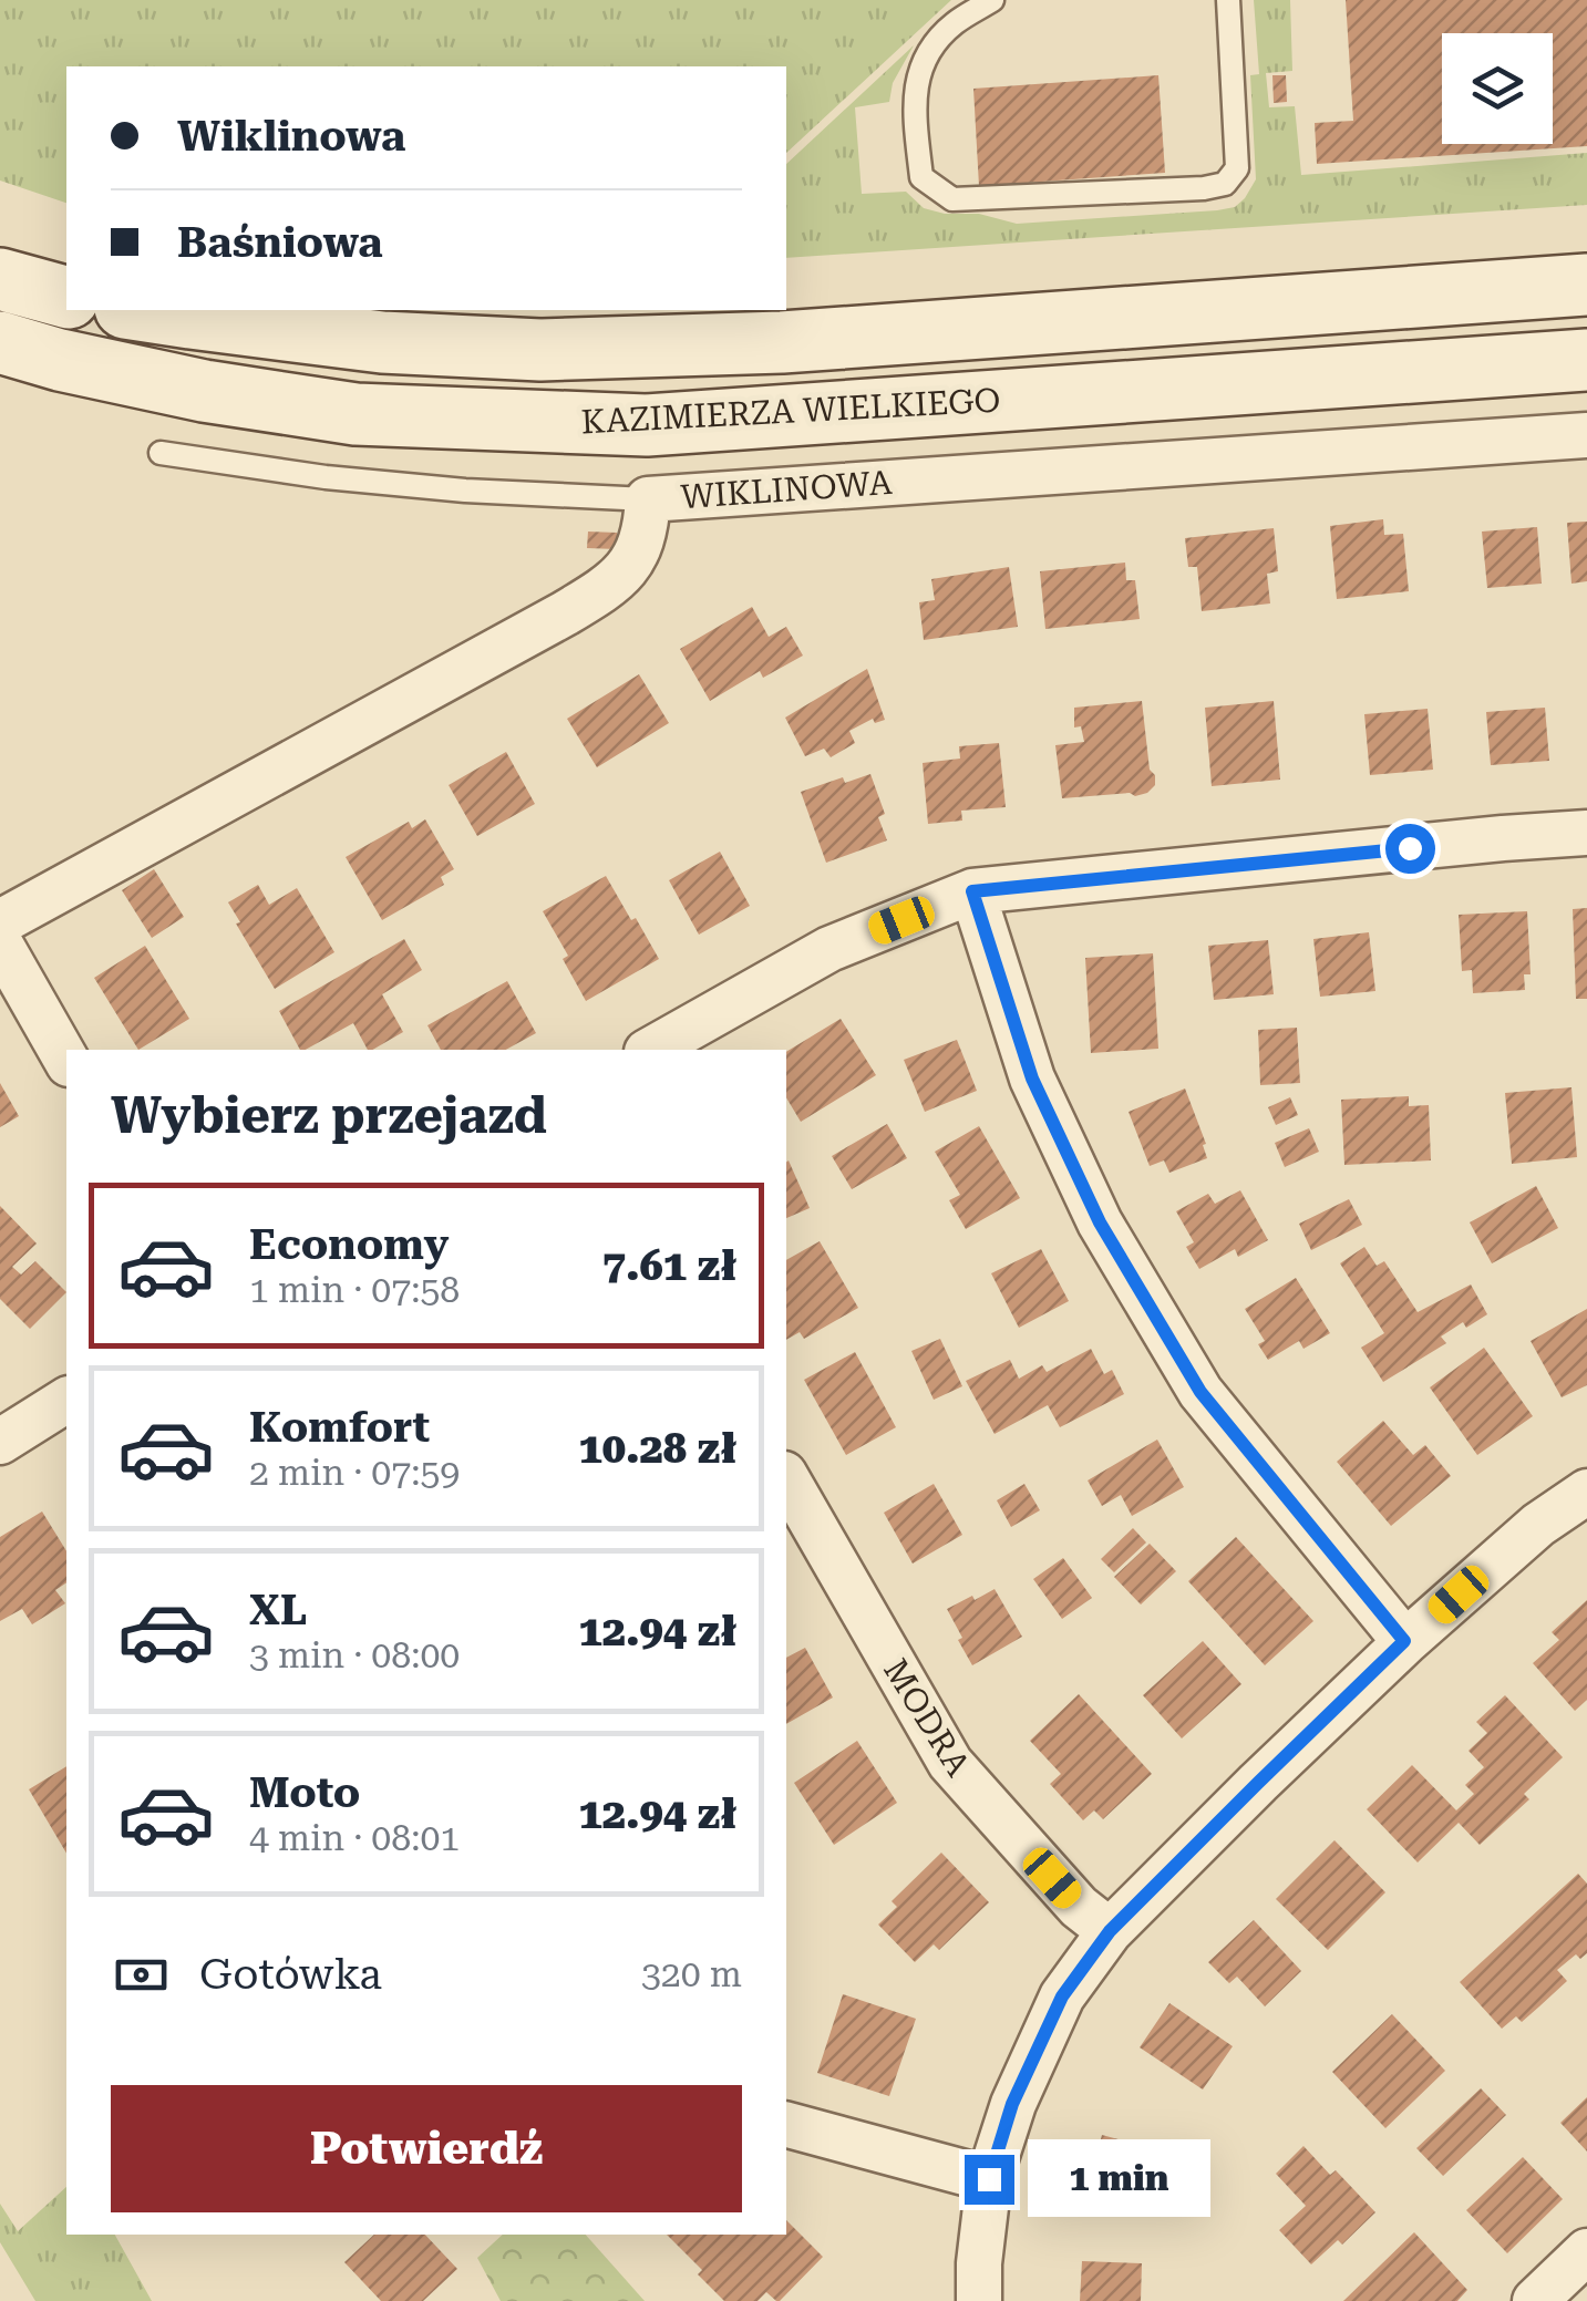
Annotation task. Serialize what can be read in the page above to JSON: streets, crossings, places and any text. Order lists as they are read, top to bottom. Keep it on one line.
{"streets":{"main road":["KAZIMIERZA WIELKIEGO"],"street":["WIKLINOWA","MODRA"]},"page":{"banner":["Wiklinowa","Baśniowa"],"heading":"Wybierz przejazd","list":[{"name":"Economy","note":"1 min · 07:58","value":"7.61 zł"},{"name":"Komfort","note":"2 min · 07:59","value":"10.28 zł"},{"name":"XL","note":"3 min · 08:00","value":"12.94 zł"},{"name":"Moto","note":"4 min · 08:01","value":"12.94 zł"}],"pay":["Gotówka","320 m"],"buttons":"Potwierdź","bubble":"1 min"}}
